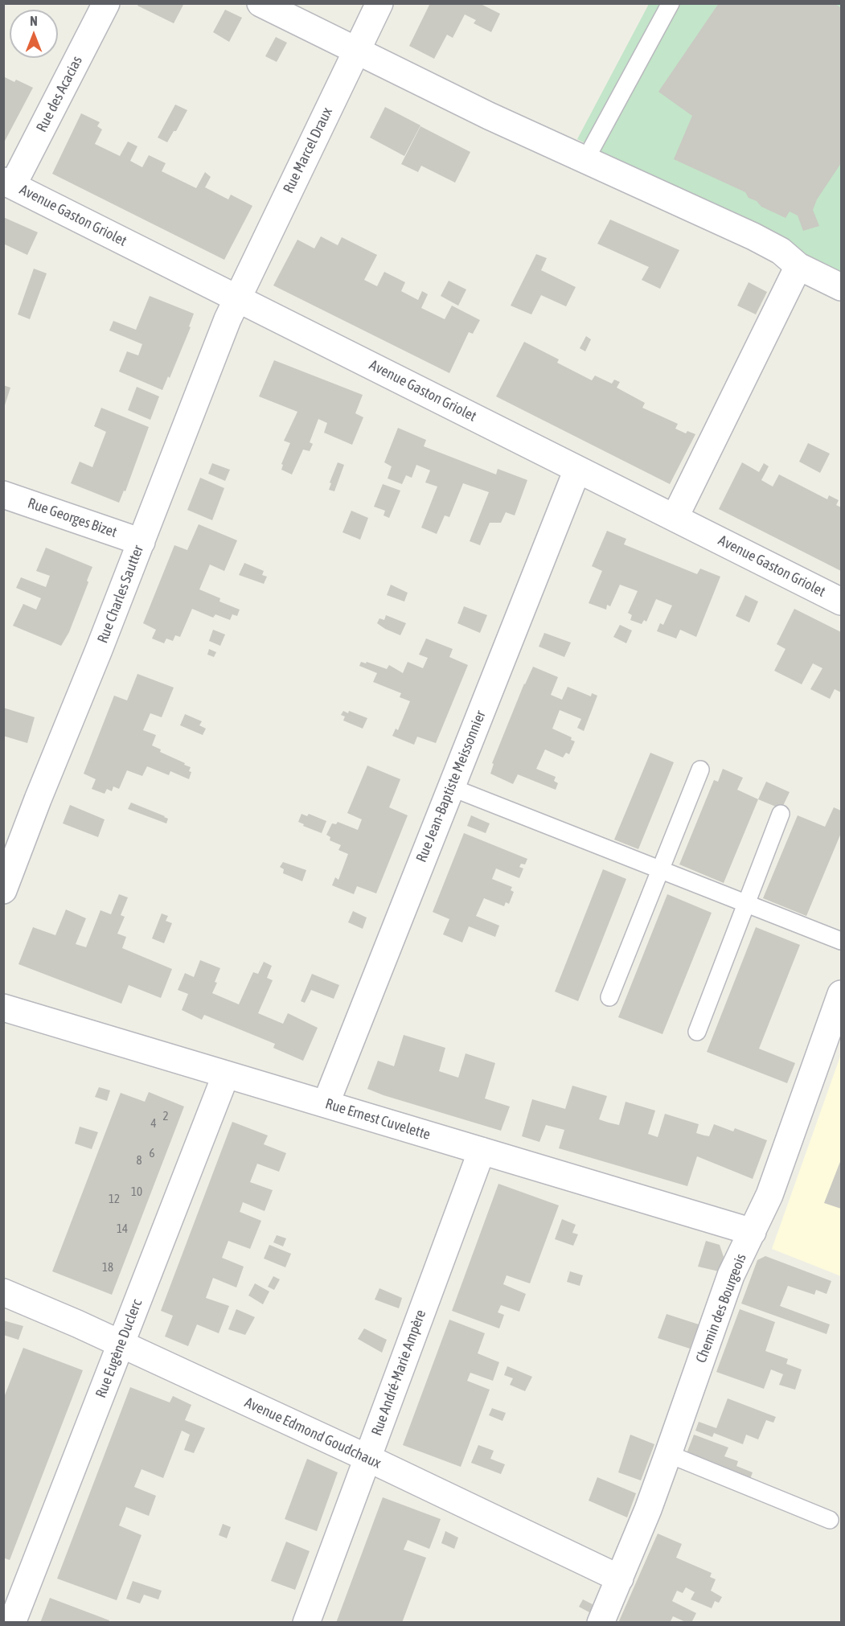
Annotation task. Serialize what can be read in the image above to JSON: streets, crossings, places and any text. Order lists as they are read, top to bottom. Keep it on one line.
{"streets":{"street":["Rue des Acacias","Rue Marcel Draux","Avenue Gaston Griolet","Rue Georges Bizet","Rue Charles Sautter","Rue Jean-Baptiste Meissonnier","Rue Ernest Cuvelette","Chemin des Bourgeois","Rue Eugène Duclerc","Rue André-Marie Ampère","Avenue Edmond Goudchaux"]},"crossings":[["Rue des Acacias","Avenue Gaston Griolet"],["Rue Marcel Draux","Avenue Gaston Griolet"],["Rue Marcel Draux","Rue Charles Sautter"],["Avenue Gaston Griolet","Rue Charles Sautter"],["Avenue Gaston Griolet","Rue Jean-Baptiste Meissonnier"],["Rue Georges Bizet","Rue Charles Sautter"],["Rue Jean-Baptiste Meissonnier","Rue Ernest Cuvelette"],["Rue Ernest Cuvelette","Chemin des Bourgeois"],["Rue Ernest Cuvelette","Rue Eugène Duclerc"],["Rue Ernest Cuvelette","Rue André-Marie Ampère"],["Chemin des Bourgeois","Avenue Edmond Goudchaux"],["Rue Eugène Duclerc","Avenue Edmond Goudchaux"],["Rue André-Marie Ampère","Avenue Edmond Goudchaux"]],"house_numbers":["2","4","6","8","10","12","14","18"],"north":"top"}
